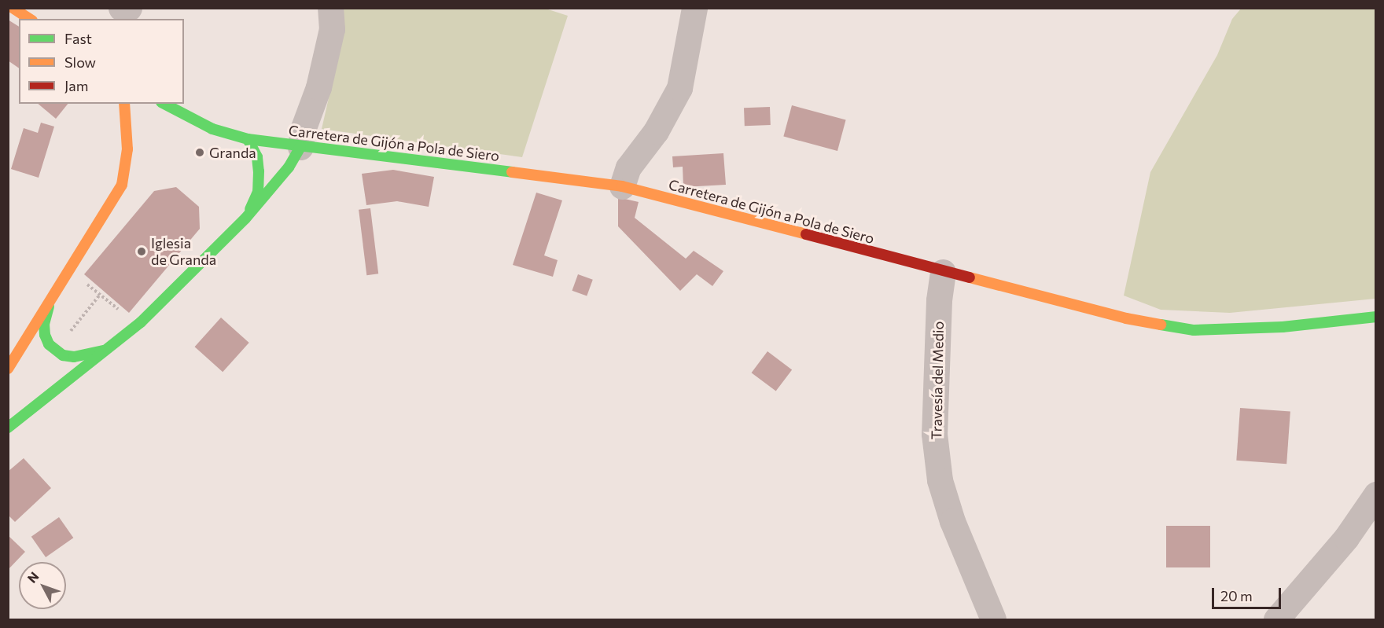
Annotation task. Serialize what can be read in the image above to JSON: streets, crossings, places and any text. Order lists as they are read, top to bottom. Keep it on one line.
{"streets":{"street":["Carretera de Gijón a Pola de Siero","Travesía del Medio"]},"crossings":[["Carretera de Gijón a Pola de Siero","Travesía del Medio"]],"places":["Granda","Iglesia de Granda"],"legend":["Fast","Slow","Jam"],"scale_bar":"20 m","north":"top left"}
